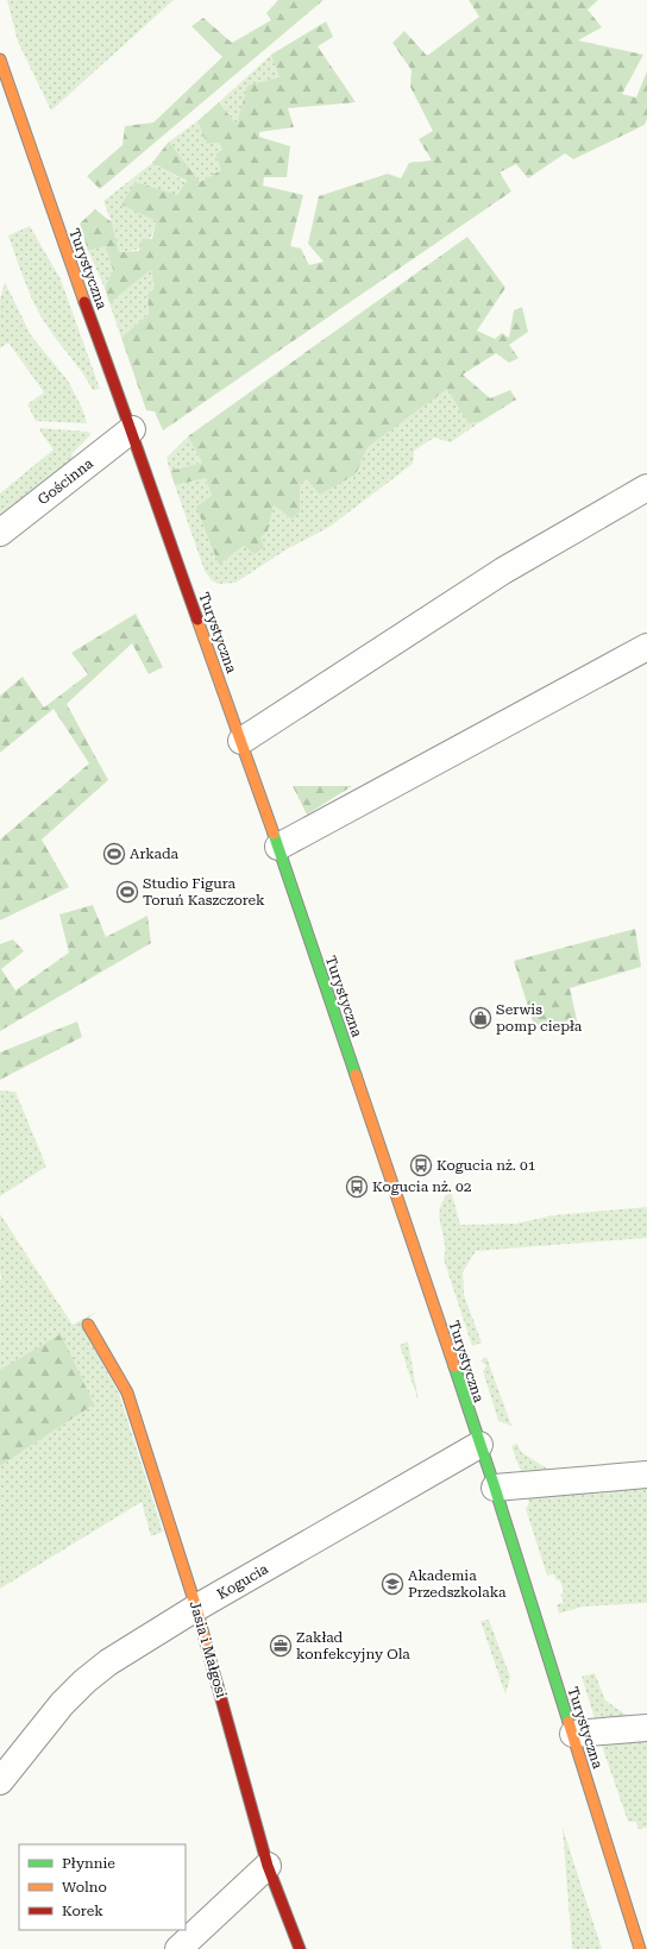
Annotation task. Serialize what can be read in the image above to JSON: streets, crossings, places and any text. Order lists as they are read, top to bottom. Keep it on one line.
{"streets":{"main road":["Turystyczna","Jasia i Małgosi"],"street":["Gościnna","Kogucia"]},"crossings":[["Turystyczna","Gościnna"],["Turystyczna","Kogucia"],["Kogucia","Jasia i Małgosi"]],"places":{"sports":["Arkada","Studio Figura Toruń Kaszczorek"],"shop":["Serwis pomp ciepła"],"bus stop":["Kogucia nż. 01","Kogucia nż. 02"],"school or university":["Akademia Przedszkolaka"],"office":["Zakład konfekcyjny Ola"]},"legend":["Płynnie","Wolno","Korek"]}
